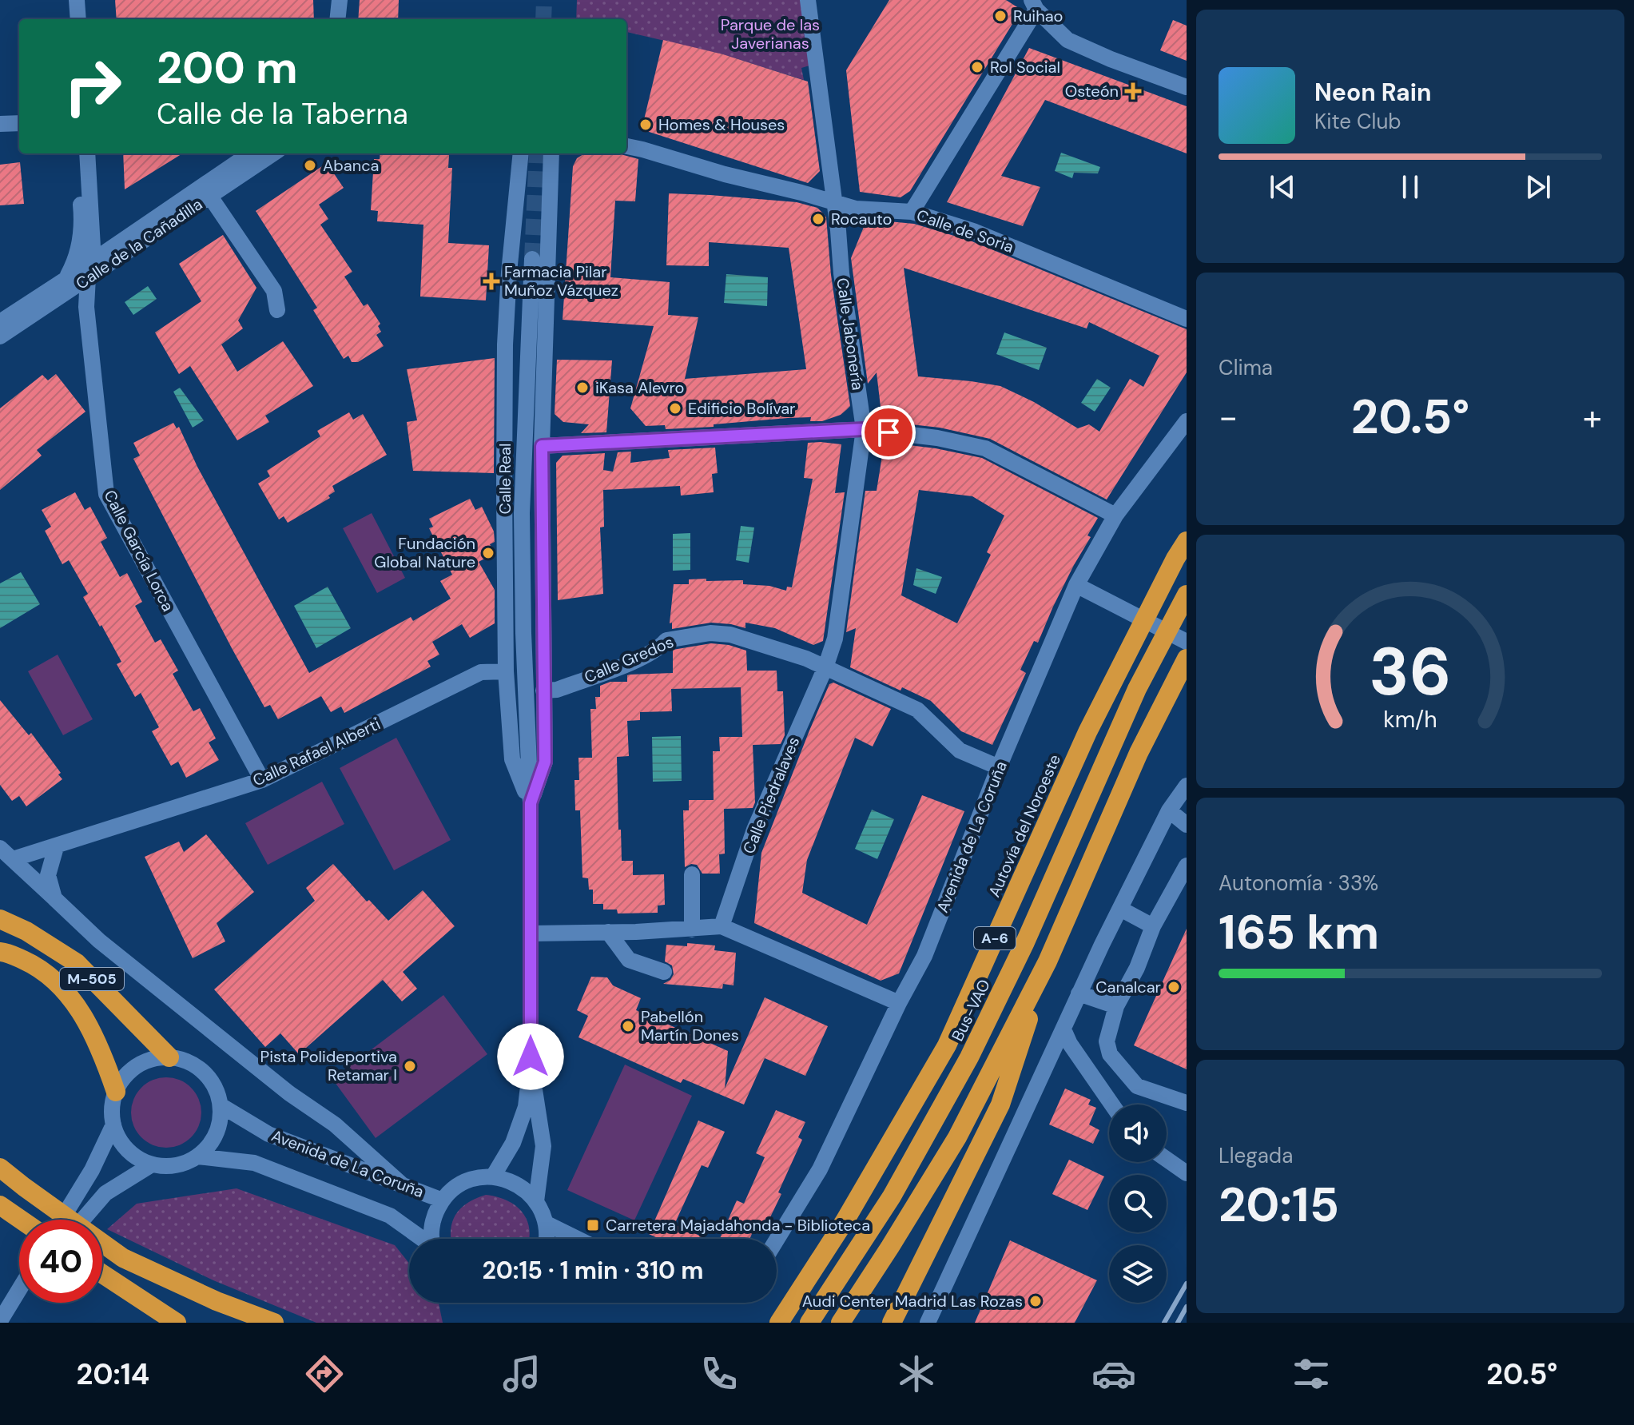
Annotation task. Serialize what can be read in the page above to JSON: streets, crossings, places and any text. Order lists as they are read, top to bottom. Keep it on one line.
{"streets":{"highway":["Autovía del Noroeste","A-6","M-505","Bus-VAO"],"street":["Calle de Soria","Calle de la Cañadilla","Calle Jabonería","Calle Real","Calle García Lorca","Calle Gredos","Calle Rafael Alberti","Calle Piedralaves","Avenida de La Coruña"]},"crossings":[["Calle de Soria","Calle Jabonería"],["Calle de la Cañadilla","Calle García Lorca"],["Calle Jabonería","Calle Gredos"],["Calle Jabonería","Calle Piedralaves"],["Calle Real","Calle Gredos"],["Calle Real","Calle Rafael Alberti"],["Calle García Lorca","Calle Rafael Alberti"],["Calle Gredos","Calle Piedralaves"],["Calle Gredos","Avenida de La Coruña"],["Avenida de La Coruña","M-505"]],"parks":["Parque de las Javerianas"],"places":{"other":["Ruihao","Rol Social","Homes & Houses","Abanca","Rocauto","iKasa Alevro","Edificio Bolívar","Fundación Global Nature","Canalcar","Pabellón Martín Dones","Pista Polideportiva Retamar I","Audi Center Madrid Las Rozas"],"health":["Osteón","Farmacia Pilar Muñoz Vázquez"],"transit":["Carretera Majadahonda - Biblioteca"]},"page":{"turn":["200 m","Calle de la Taberna"],"song":["Neon Rain","Kite Club"],"tile":["Clima",["Autonomía · 33%","165 km"],["Llegada","20:15"]],"heat":["−","20.5°","+"],"limit":"40","trip":"20:15 · 1 min · 310 m","tabs":["20:14","20.5°"],"gauge":["36","km/h"]}}
